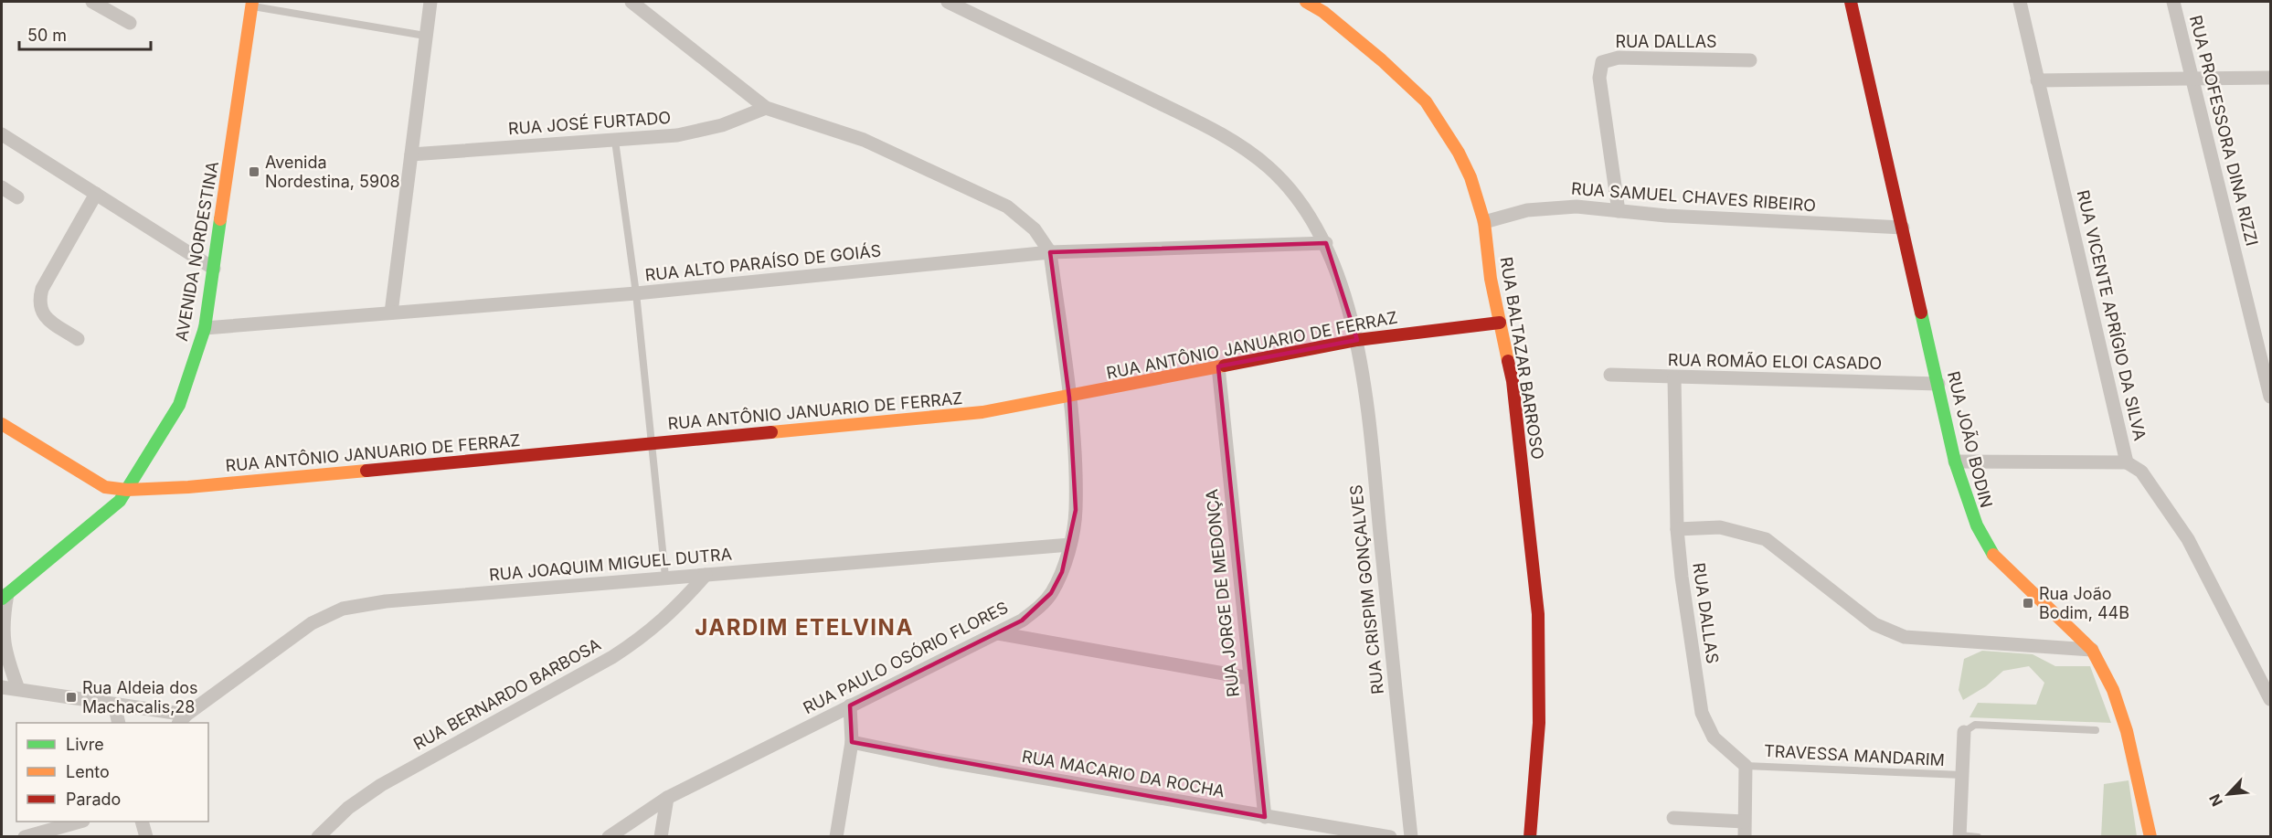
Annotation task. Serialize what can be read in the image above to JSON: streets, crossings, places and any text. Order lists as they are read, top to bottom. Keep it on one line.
{"streets":{"street":["RUA DALLAS","RUA JOSÉ FURTADO","RUA PROFESSORA DINA RIZZI","RUA SAMUEL CHAVES RIBEIRO","AVENIDA NORDESTINA","RUA ALTO PARAÍSO DE GOIÁS","RUA VICENTE APRÍGIO DA SILVA","RUA ANTÔNIO JANUARIO DE FERRAZ","RUA BALTAZAR BARROSO","RUA ROMÃO ELOI CASADO","RUA JOÃO BODIN","RUA JOAQUIM MIGUEL DUTRA","RUA CRISPIM GONÇALVES","RUA JORGE DE MEDONÇA","RUA PAULO OSÓRIO FLORES","RUA BERNARDO BARBOSA","RUA MACARIO DA ROCHA"],"lane":["TRAVESSA MANDARIM"]},"crossings":[["RUA DALLAS","RUA SAMUEL CHAVES RIBEIRO"],["RUA DALLAS","RUA ROMÃO ELOI CASADO"],["RUA DALLAS","TRAVESSA MANDARIM"],["RUA JOSÉ FURTADO","RUA PAULO OSÓRIO FLORES"],["RUA SAMUEL CHAVES RIBEIRO","RUA BALTAZAR BARROSO"],["RUA SAMUEL CHAVES RIBEIRO","RUA JOÃO BODIN"],["AVENIDA NORDESTINA","RUA ALTO PARAÍSO DE GOIÁS"],["AVENIDA NORDESTINA","RUA ANTÔNIO JANUARIO DE FERRAZ"],["RUA ALTO PARAÍSO DE GOIÁS","RUA CRISPIM GONÇALVES"],["RUA ALTO PARAÍSO DE GOIÁS","RUA PAULO OSÓRIO FLORES"],["RUA ANTÔNIO JANUARIO DE FERRAZ","RUA BALTAZAR BARROSO"],["RUA ANTÔNIO JANUARIO DE FERRAZ","RUA CRISPIM GONÇALVES"],["RUA ANTÔNIO JANUARIO DE FERRAZ","RUA JORGE DE MEDONÇA"],["RUA ANTÔNIO JANUARIO DE FERRAZ","RUA PAULO OSÓRIO FLORES"],["RUA ROMÃO ELOI CASADO","RUA JOÃO BODIN"],["RUA JOAQUIM MIGUEL DUTRA","RUA PAULO OSÓRIO FLORES"],["RUA JOAQUIM MIGUEL DUTRA","RUA BERNARDO BARBOSA"],["RUA JORGE DE MEDONÇA","RUA MACARIO DA ROCHA"]],"districts":["JARDIM ETELVINA"],"places":{"transit":["Avenida Nordestina, 5908","Rua João Bodim, 44B","Rua Aldeia dos Machacalis,28"]},"legend":["Livre","Lento","Parado"],"scale_bar":"50 m","north":"bottom left"}
